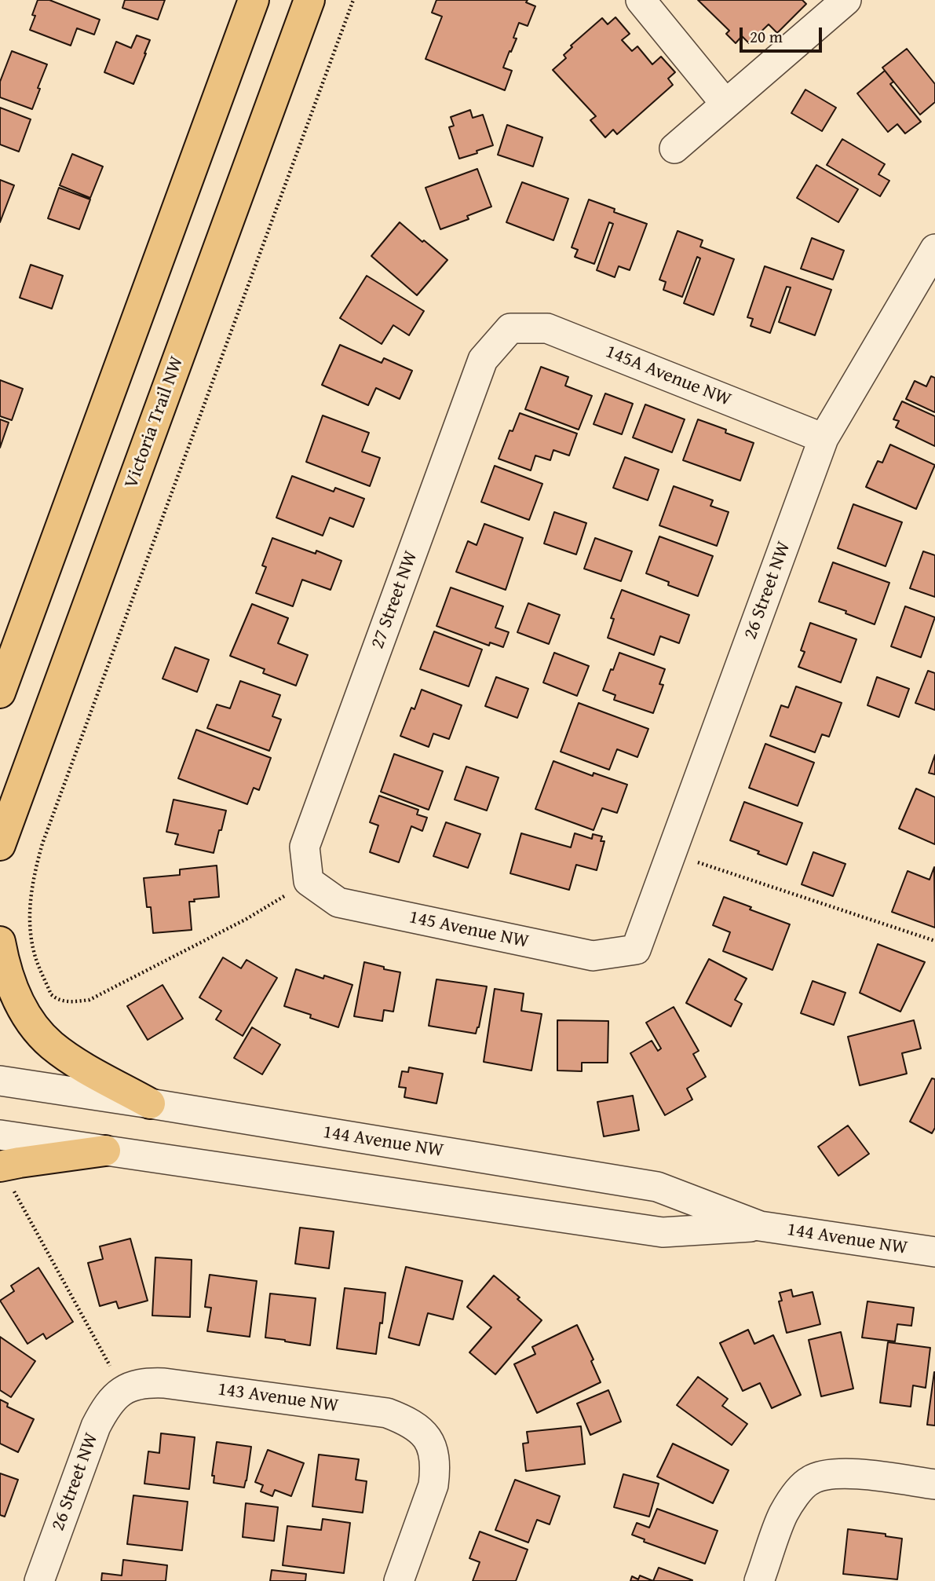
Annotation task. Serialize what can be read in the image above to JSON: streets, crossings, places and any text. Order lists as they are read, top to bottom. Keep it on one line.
{"streets":{"main road":["Victoria Trail NW"],"street":["145A Avenue NW","26 Street NW","27 Street NW","145 Avenue NW","144 Avenue NW","143 Avenue NW"]},"crossings":[["145A Avenue NW","26 Street NW"],["145A Avenue NW","27 Street NW"],["26 Street NW","145 Avenue NW"],["26 Street NW","143 Avenue NW"],["27 Street NW","145 Avenue NW"]],"scale_bar":"20 m"}
